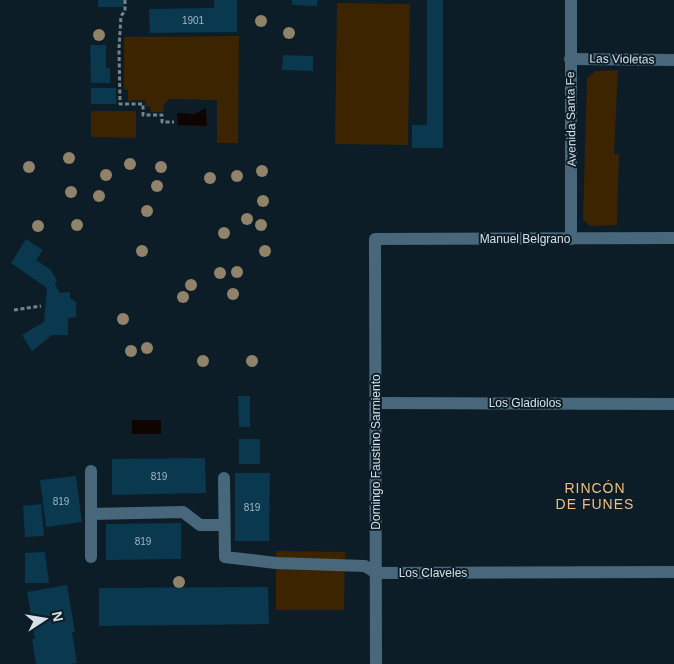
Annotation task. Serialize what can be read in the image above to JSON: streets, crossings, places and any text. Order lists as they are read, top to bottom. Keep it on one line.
{"streets":{"street":["Las Violetas","Avenida Santa Fe","Manuel Belgrano","Los Gladiolos","Domingo Faustino Sarmiento","Los Claveles"]},"crossings":[["Las Violetas","Avenida Santa Fe"],["Avenida Santa Fe","Manuel Belgrano"],["Manuel Belgrano","Domingo Faustino Sarmiento"],["Los Gladiolos","Domingo Faustino Sarmiento"],["Domingo Faustino Sarmiento","Los Claveles"]],"districts":["RINCÓN DE FUNES"],"house_numbers":["1901","819","819","819","819"],"north":"right"}
